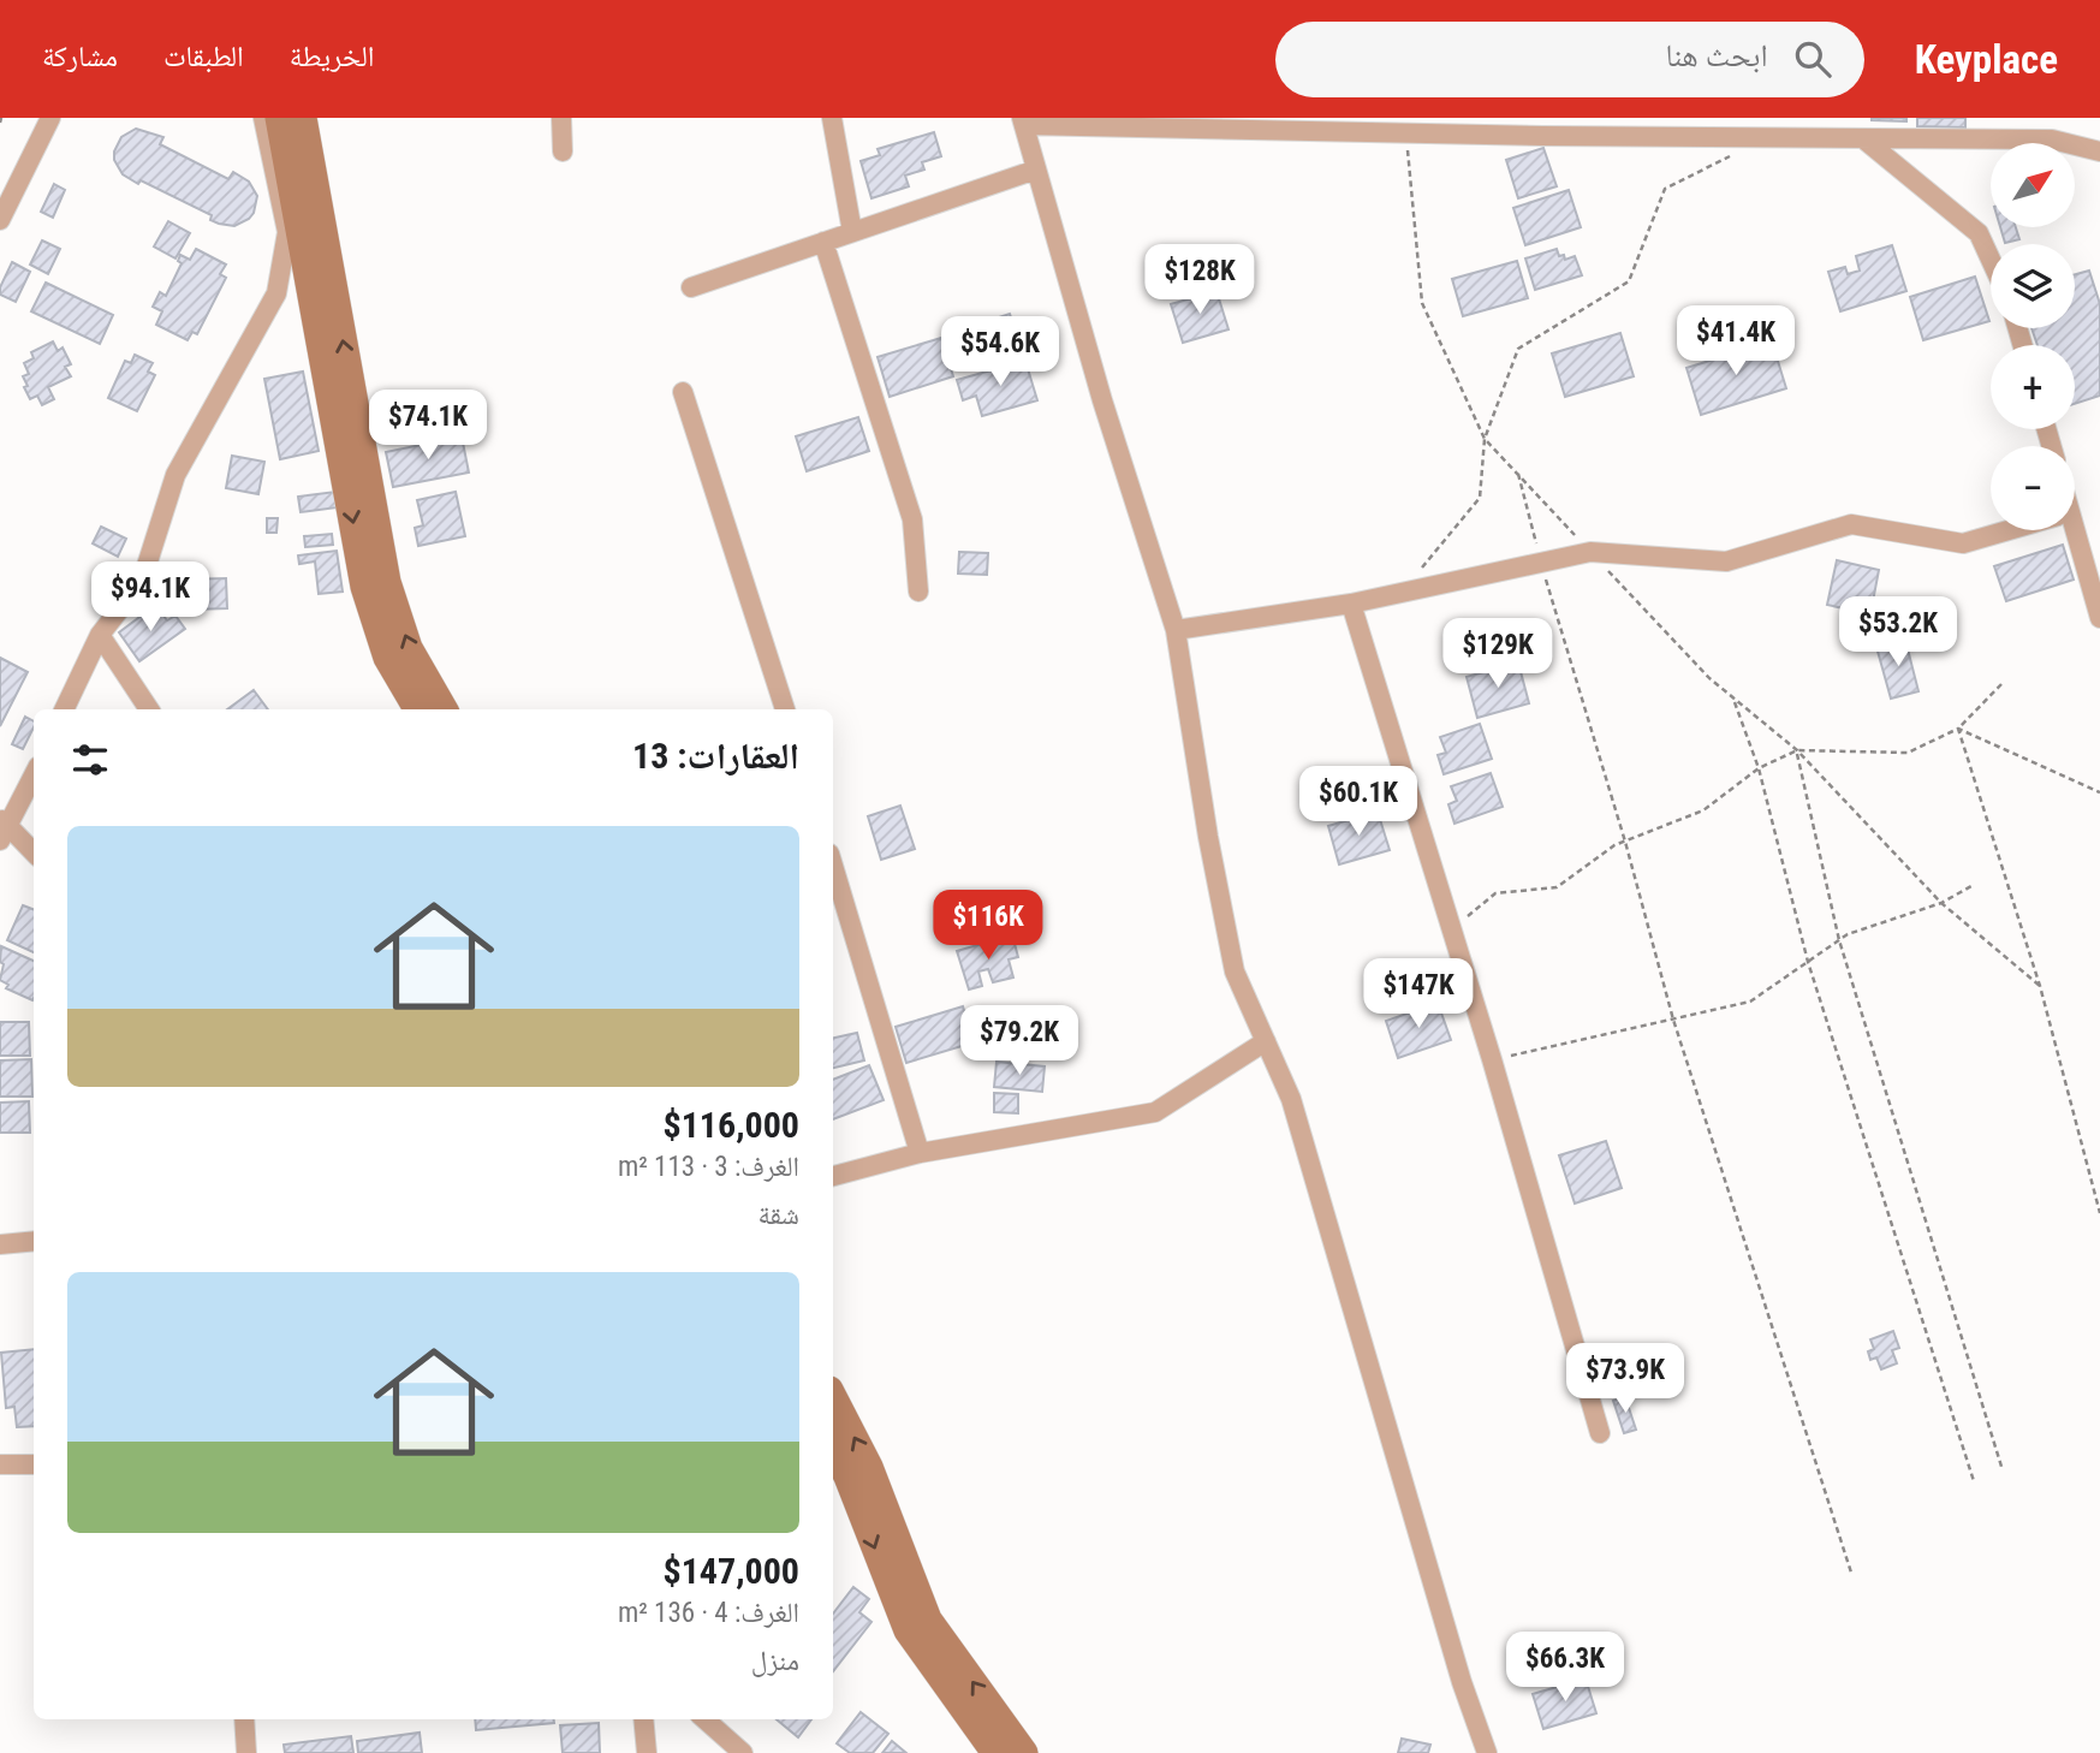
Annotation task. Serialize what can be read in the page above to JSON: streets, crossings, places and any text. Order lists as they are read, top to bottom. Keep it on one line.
{"north":"top right","page":{"header":"Keyplace","search":"ابحث هنا","nav":["الخريطة","الطبقات","مشاركة"],"map_buttons":["+","−"],"price":["$128K","$41.4K","$54.6K","$74.1K","$94.1K","$53.2K","$129K","$60.1K","$116K","$147K","$79.2K","$73.9K","$66.3K"],"heading":"العقارات: 13","list":[{"name":"$116,000","note":"الغرف: 3 · 113 m² · شقة"},{"name":"$147,000","note":"الغرف: 4 · 136 m² · منزل"}]}}
